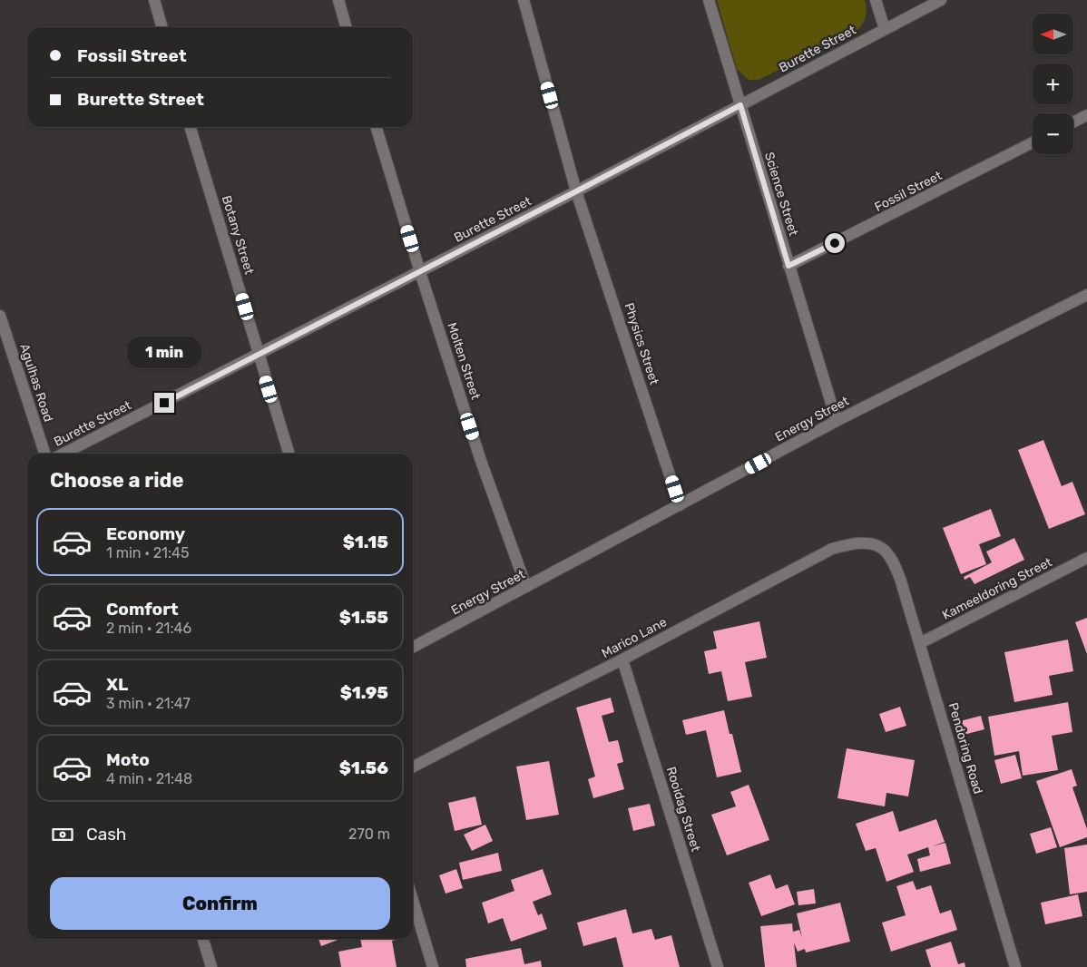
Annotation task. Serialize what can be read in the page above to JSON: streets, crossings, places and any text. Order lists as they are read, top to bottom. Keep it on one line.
{"streets":{"street":["Burette Street","Fossil Street","Science Street","Botany Street","Physics Street","Molten Street","Agulhas Road","Energy Street","Kameeldoring Street","Marico Lane","Pendoring Road","Rooidag Street"]},"crossings":[["Burette Street","Science Street"],["Burette Street","Botany Street"],["Burette Street","Physics Street"],["Burette Street","Molten Street"],["Fossil Street","Science Street"],["Science Street","Energy Street"],["Physics Street","Energy Street"],["Molten Street","Energy Street"],["Kameeldoring Street","Pendoring Road"],["Marico Lane","Pendoring Road"],["Marico Lane","Rooidag Street"]],"north":"left","page":{"map_buttons":["+","−"],"banner":["Fossil Street","Burette Street"],"bubble":"1 min","heading":"Choose a ride","list":[{"name":"Economy","note":"1 min · 21:45","value":"$1.15"},{"name":"Comfort","note":"2 min · 21:46","value":"$1.55"},{"name":"XL","note":"3 min · 21:47","value":"$1.95"},{"name":"Moto","note":"4 min · 21:48","value":"$1.56"}],"pay":["Cash","270 m"],"buttons":"Confirm"}}
